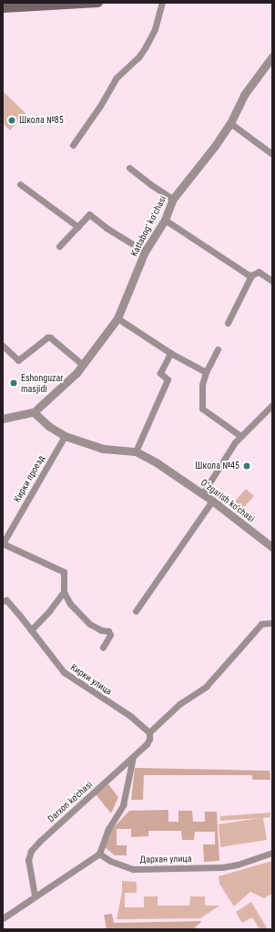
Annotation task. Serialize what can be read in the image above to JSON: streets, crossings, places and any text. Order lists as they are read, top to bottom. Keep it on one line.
{"streets":{"street":["Kattabogʻ koʻchasi","Кирки проезд","O‘zgarish ko‘chasi","Кирки улица","Darxon ko'chasi","Дархан улица"]},"crossings":[["Kattabogʻ koʻchasi","O‘zgarish ko‘chasi"],["Кирки проезд","O‘zgarish ko‘chasi"],["Кирки улица","Darxon ko'chasi"]],"places":["Школа №85","Eshonguzar masjidi","Школа №45"]}
